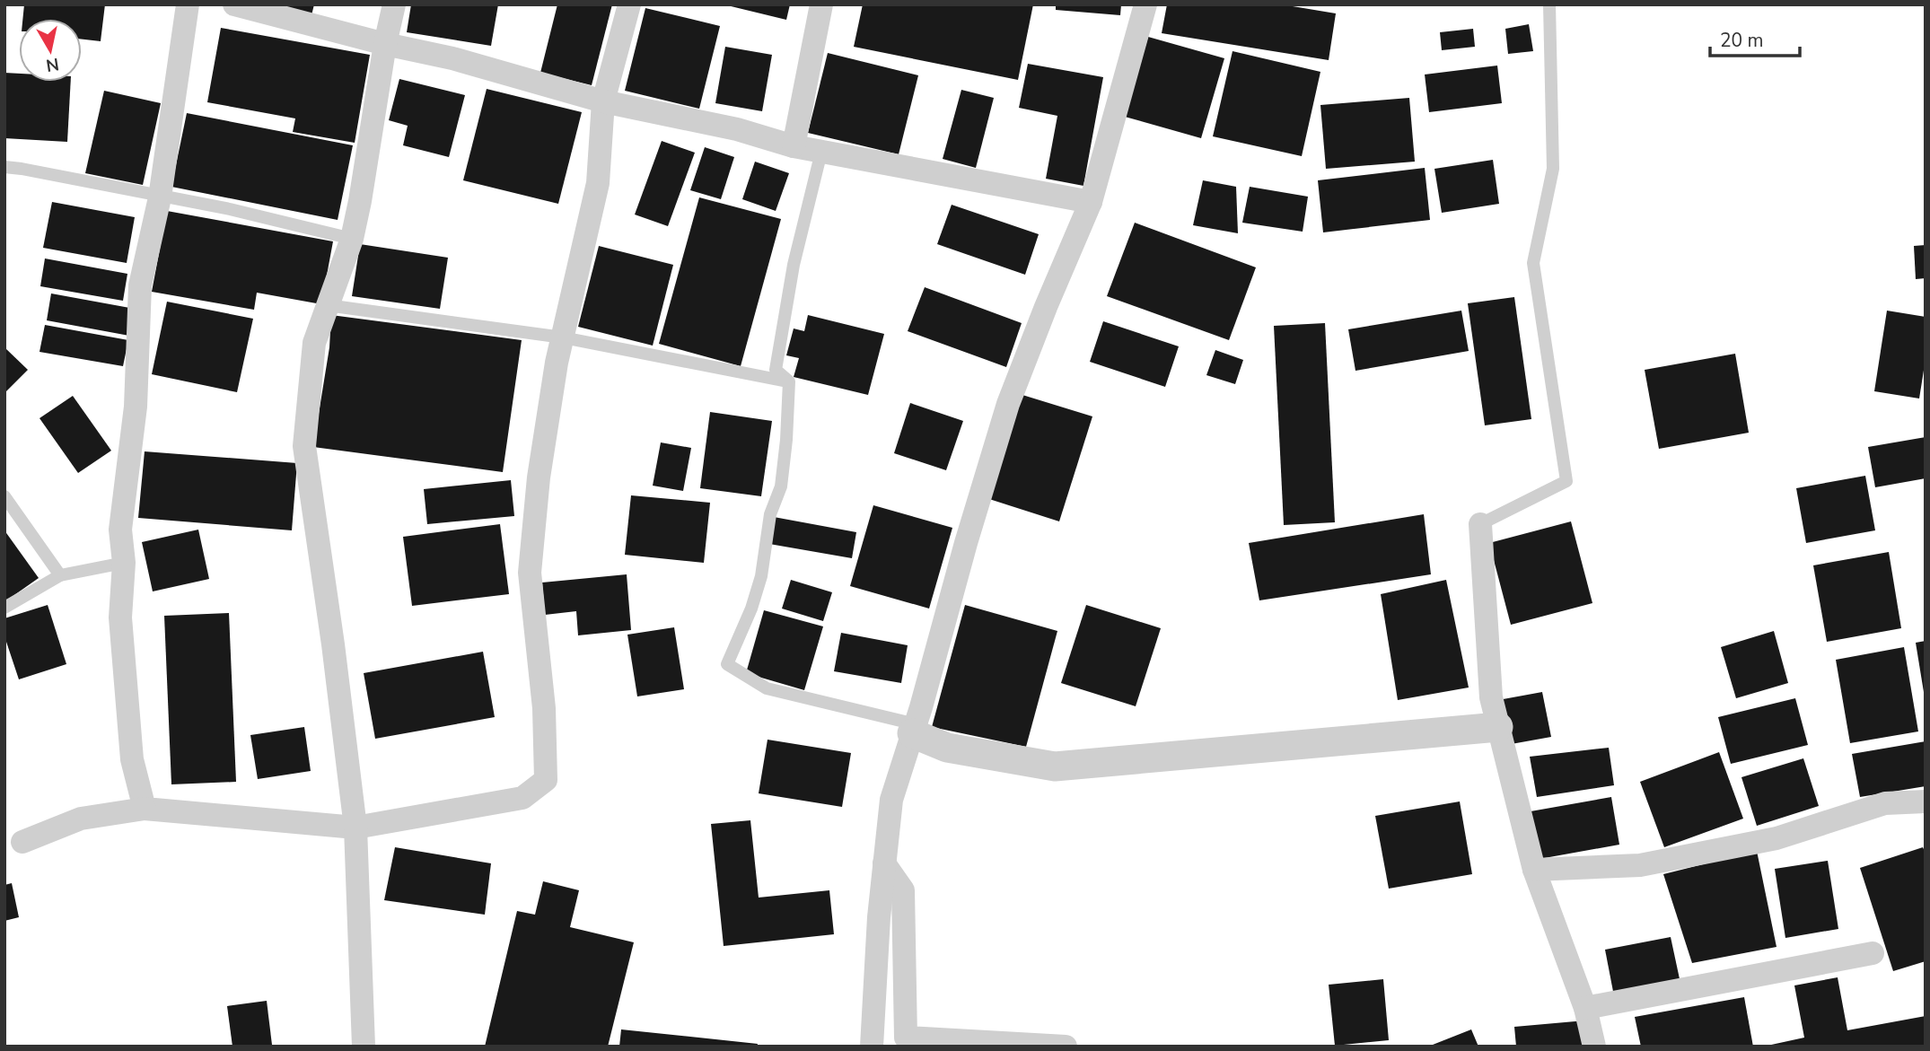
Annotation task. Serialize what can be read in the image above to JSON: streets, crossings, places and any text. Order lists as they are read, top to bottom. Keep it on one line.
{"scale_bar":"20 m","north":"bottom"}
